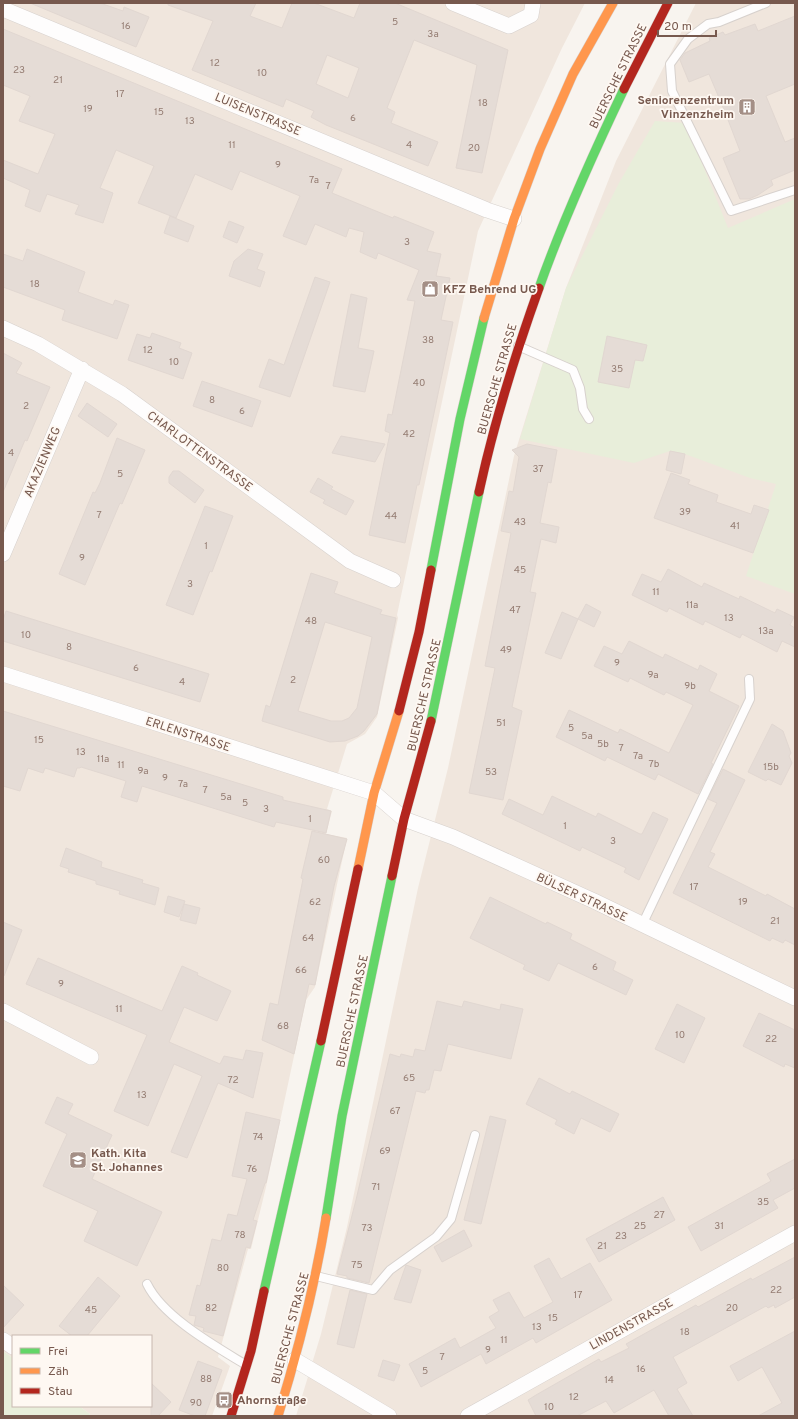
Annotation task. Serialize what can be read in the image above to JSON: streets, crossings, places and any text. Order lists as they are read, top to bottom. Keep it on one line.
{"streets":{"main road":["BUERSCHE STRASSE"],"street":["LUISENSTRASSE","CHARLOTTENSTRASSE","AKAZIENWEG","ERLENSTRASSE","BÜLSER STRASSE","LINDENSTRASSE"]},"crossings":[["BUERSCHE STRASSE","LUISENSTRASSE"],["BUERSCHE STRASSE","ERLENSTRASSE"],["BUERSCHE STRASSE","BÜLSER STRASSE"],["CHARLOTTENSTRASSE","AKAZIENWEG"],["ERLENSTRASSE","BÜLSER STRASSE"]],"places":{"building":["Seniorenzentrum Vinzenzheim"],"shop":["KFZ Behrend UG"],"school or university":["Kath. Kita St. Johannes"],"bus stop":["Ahornstraße"]},"house_numbers":["5","16","3a","12","23","10","21","17","18","19","15","6","13","11","4","20","9","7a","7","3","18","38","12","10","35","40","8","2","6","42","4","37","5","39","7","44","43","41","1","9","45","3","11","11a","47","13","48","13a","10","8","49","9","6","9a","2","4","9b","51","5","5a","15","5b","7","13","7a","11a","7b","11","15b","9a","53","9","7a","7","5a","5","3","1","1","3","60","17","62","19","21","64","6","66","9","11","68","10","22","65","72","13","67","74","69","76","71","35","27","25","31","73","78","23","21","75","80","22","17","82","20","45","15","13","18","11","9","7","16","5","88","14","12","90","10"],"legend":["Frei","Zäh","Stau"],"scale_bar":"20 m"}
